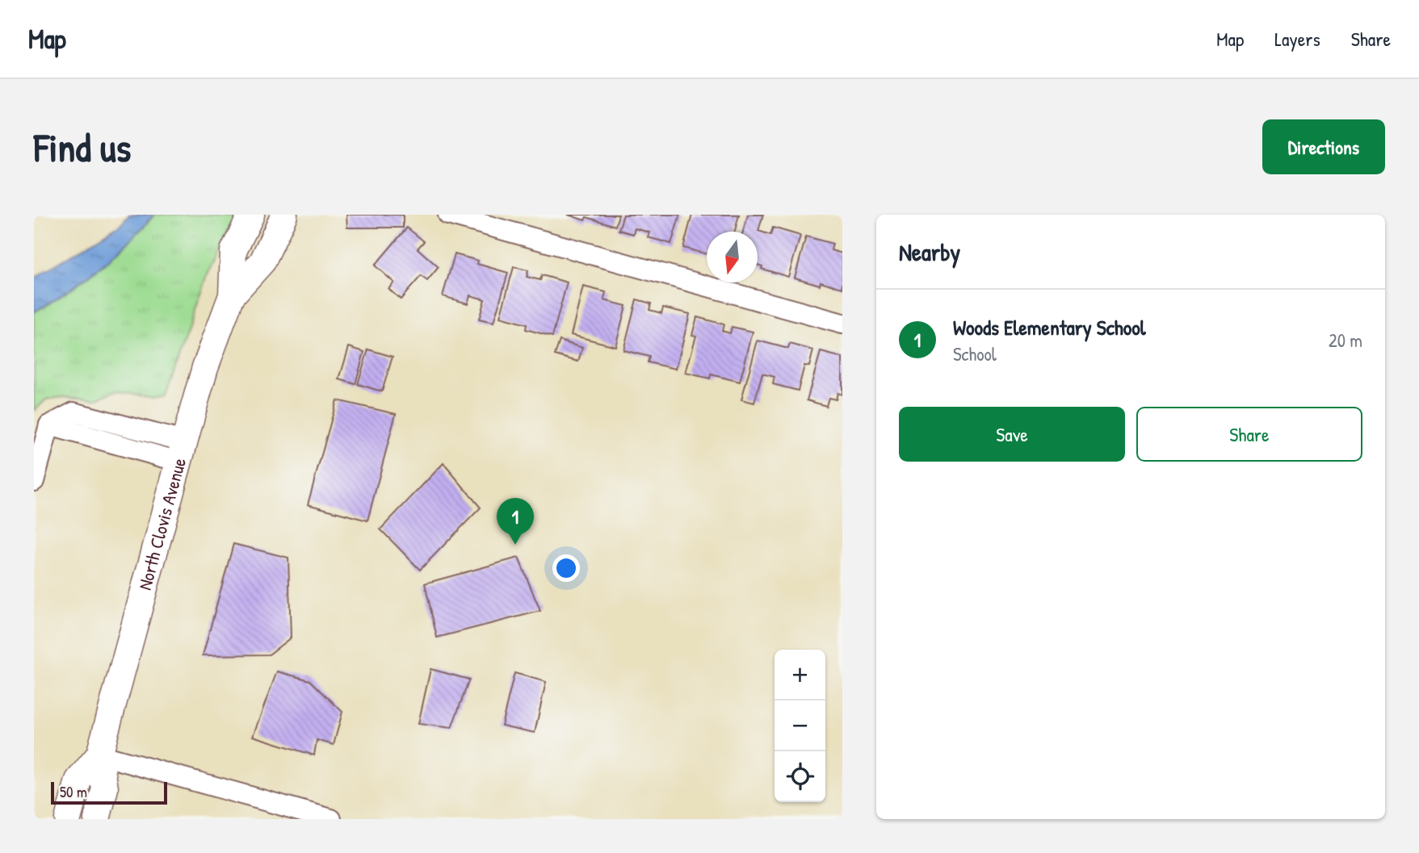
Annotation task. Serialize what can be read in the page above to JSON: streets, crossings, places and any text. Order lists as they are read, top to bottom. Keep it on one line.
{"streets":{"main road":["North Clovis Avenue"]},"scale_bar":"50 m","north":"bottom","page":{"header":"Map","nav":["Map","Layers","Share"],"buttons":["Directions",["Save","Share"]],"title":"Find us","heading":"Nearby","list":[{"mark":"1","name":"Woods Elementary School","note":"School","value":"20 m"}],"pins":"1","map_buttons":["+","−"],"scale":"50 m"}}
